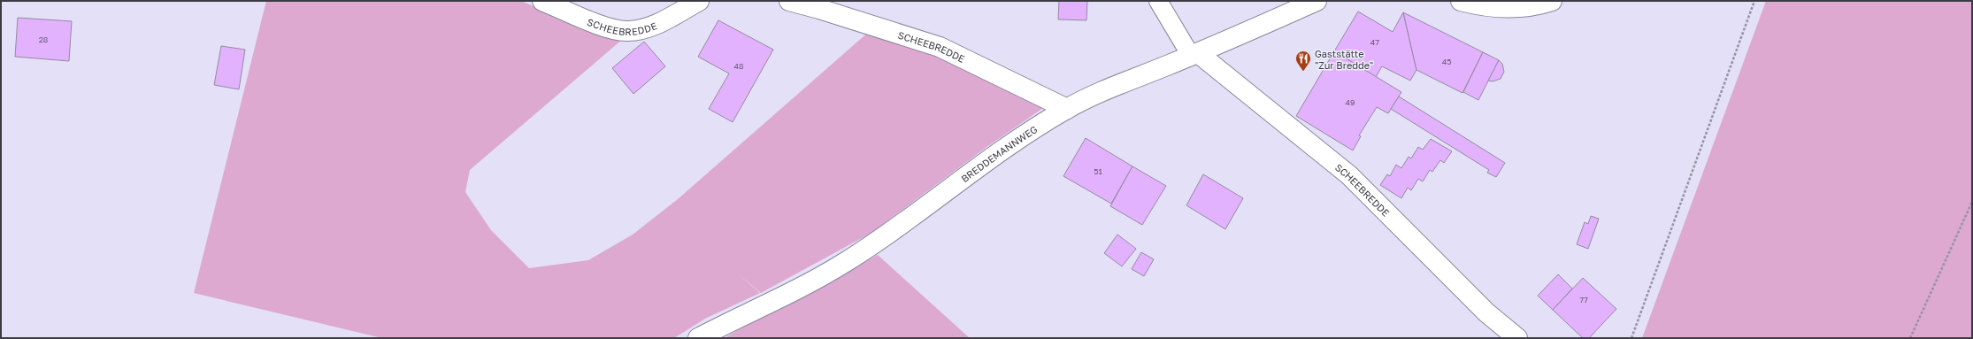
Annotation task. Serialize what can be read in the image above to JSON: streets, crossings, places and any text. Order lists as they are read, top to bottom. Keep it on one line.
{"streets":{"street":["SCHEEBREDDE","BREDDEMANNWEG"]},"crossings":[["SCHEEBREDDE","BREDDEMANNWEG"]],"places":{"restaurant":["Gaststätte \"Zur Bredde\""]},"house_numbers":["28","47","45","48","49","51","77"]}
